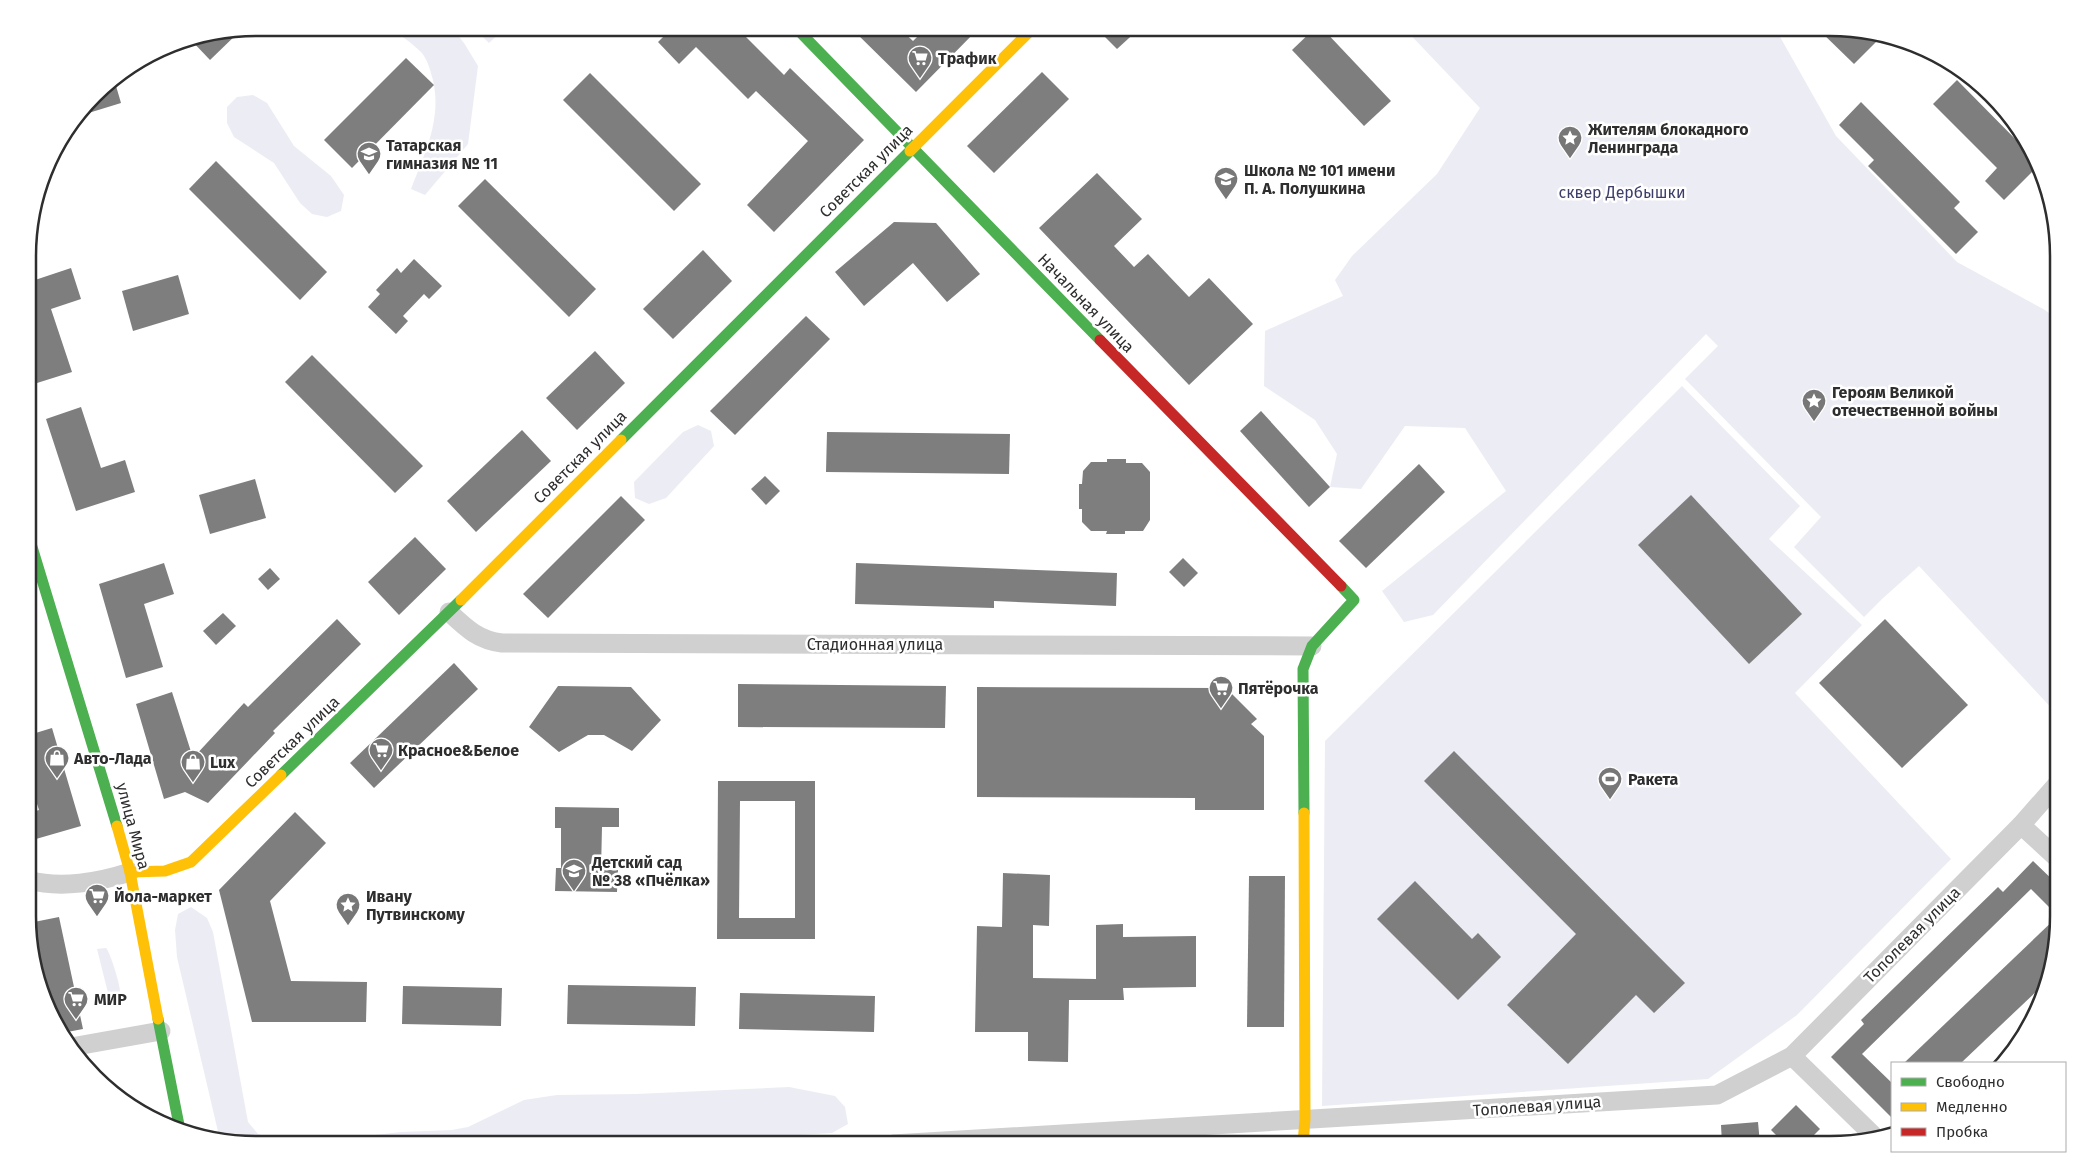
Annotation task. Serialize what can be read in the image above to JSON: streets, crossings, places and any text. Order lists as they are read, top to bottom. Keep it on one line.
{"streets":{"street":["Советская улица","Начальная улица","Стадионная улица","улица Мира","Тополевая улица"]},"crossings":[["Советская улица","Начальная улица"],["Советская улица","Стадионная улица"],["Советская улица","улица Мира"],["Начальная улица","Стадионная улица"]],"parks":["сквер Дербышки"],"places":{"supermarket":["Трафик","Пятёрочка","Красное&Белое","Йола-маркет","МИР"],"place":["Жителям блокадного Ленинграда","Героям Великой отечественной войны","Ивану Путвинскому"],"school or university":["Татарская гимназия № 11","Школа № 101 имени П. А. Полушкина","Детский сад № 38 «Пчёлка»"],"shop":["Авто-Лада","Lux"],"sports":["Ракета"]},"legend":["Свободно","Медленно","Пробка"]}
